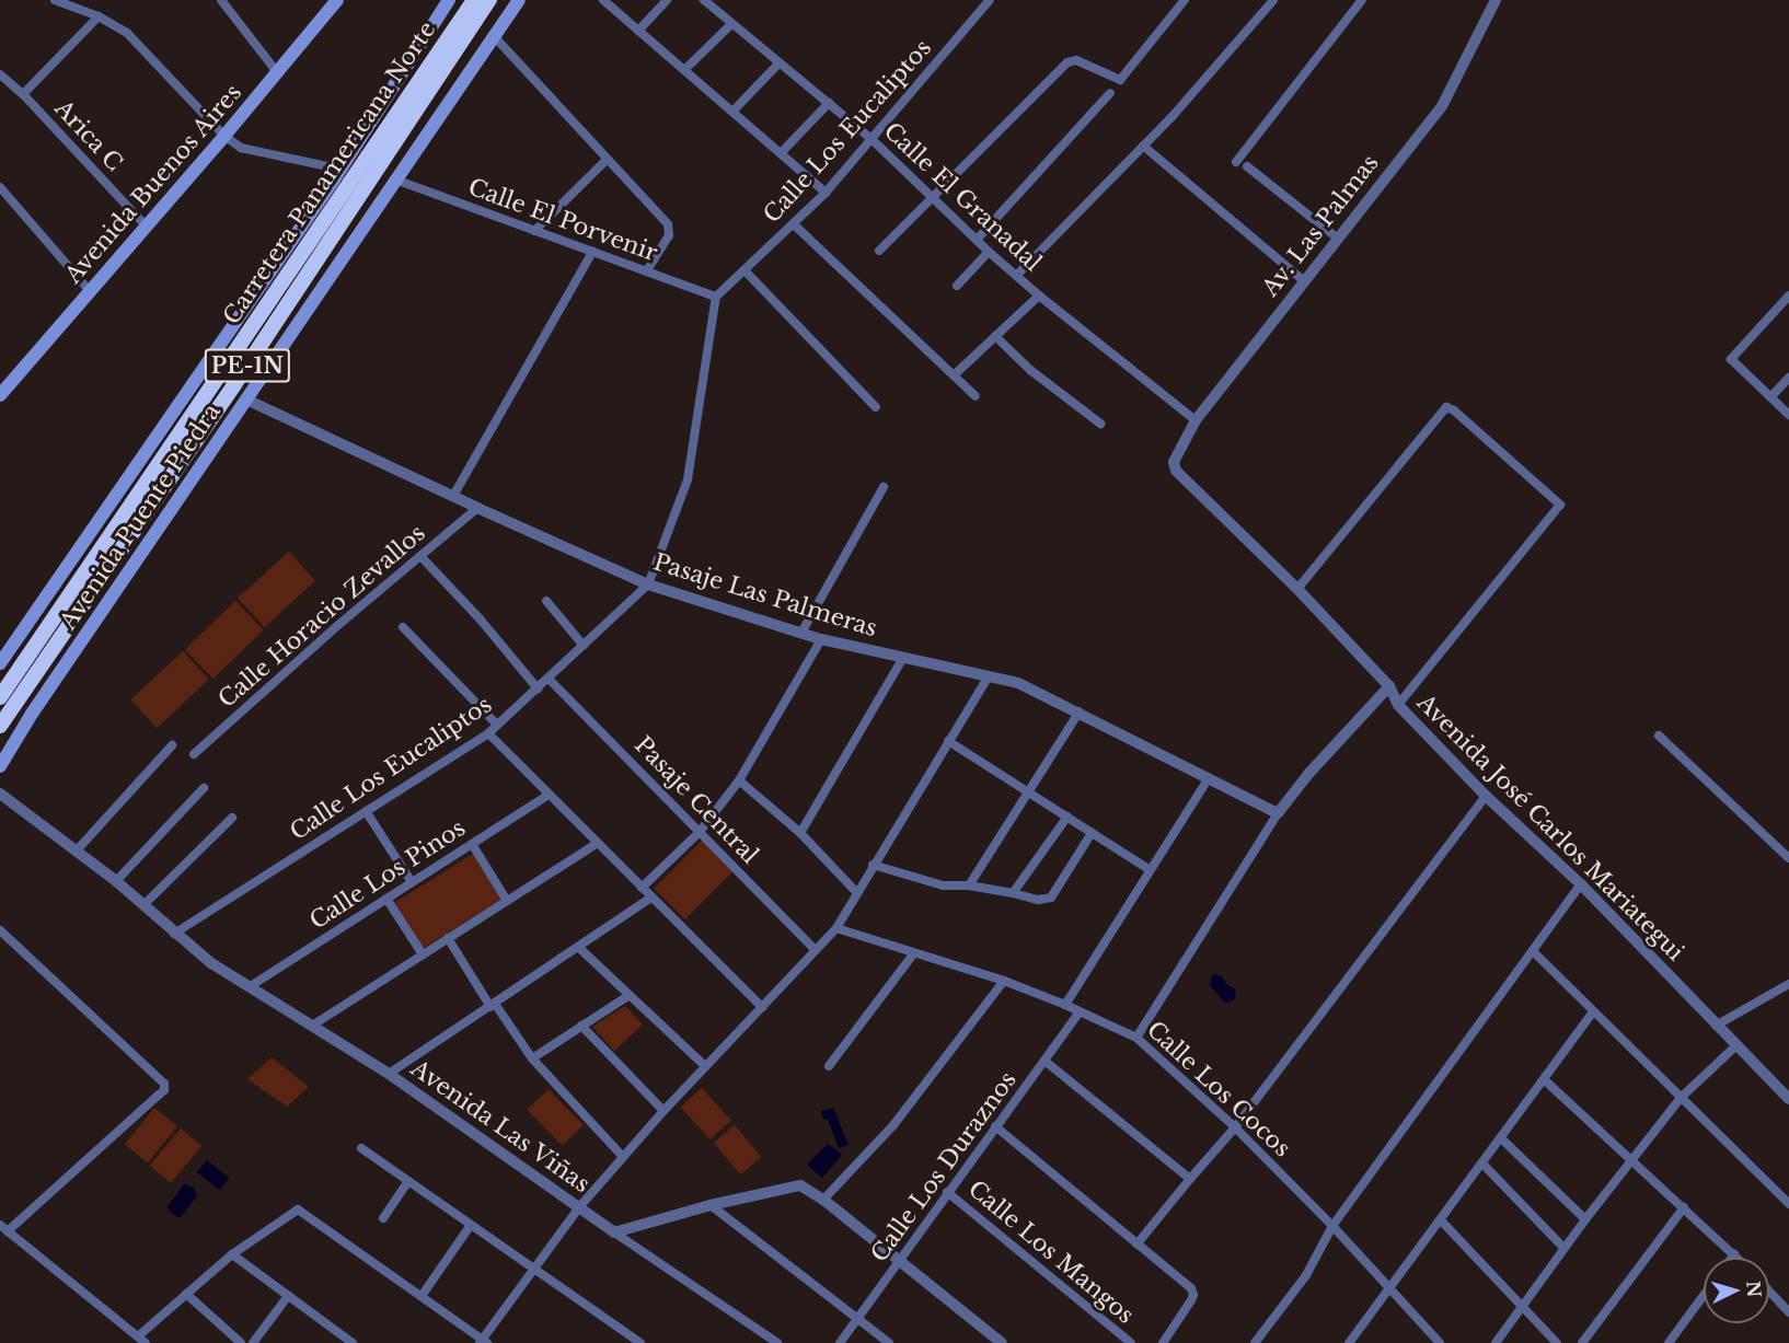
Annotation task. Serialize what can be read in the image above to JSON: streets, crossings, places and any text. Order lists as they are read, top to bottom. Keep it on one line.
{"streets":{"highway":["Carretera Panamericana Norte","PE-1N"],"main road":["Avenida Buenos Aires","Avenida Puente Piedra"],"street":["Calle Los Eucaliptos","Arica C","Calle El Granadal","Calle El Porvenir","Av. Las Palmas","Pasaje Las Palmeras","Calle Horacio Zevallos","Pasaje Central","Avenida José Carlos Mariategui","Calle Los Pinos","Calle Los Cocos","Avenida Las Viñas","Calle Los Duraznos","Calle Los Mangos"]},"crossings":[["Calle Los Eucaliptos","Calle El Granadal"],["Calle Los Eucaliptos","Calle El Porvenir"],["Calle Los Eucaliptos","Pasaje Las Palmeras"],["Calle Los Eucaliptos","Pasaje Central"],["Calle Los Eucaliptos","Avenida Las Viñas"],["Arica C","Avenida Buenos Aires"],["Calle El Granadal","Av. Las Palmas"],["Calle El Porvenir","Avenida Puente Piedra"],["Av. Las Palmas","Avenida José Carlos Mariategui"],["Avenida Puente Piedra","Pasaje Las Palmeras"],["Pasaje Las Palmeras","Calle Horacio Zevallos"],["Calle Los Pinos","Avenida Las Viñas"],["Calle Los Cocos","Calle Los Duraznos"],["Calle Los Duraznos","Calle Los Mangos"]],"north":"right"}
